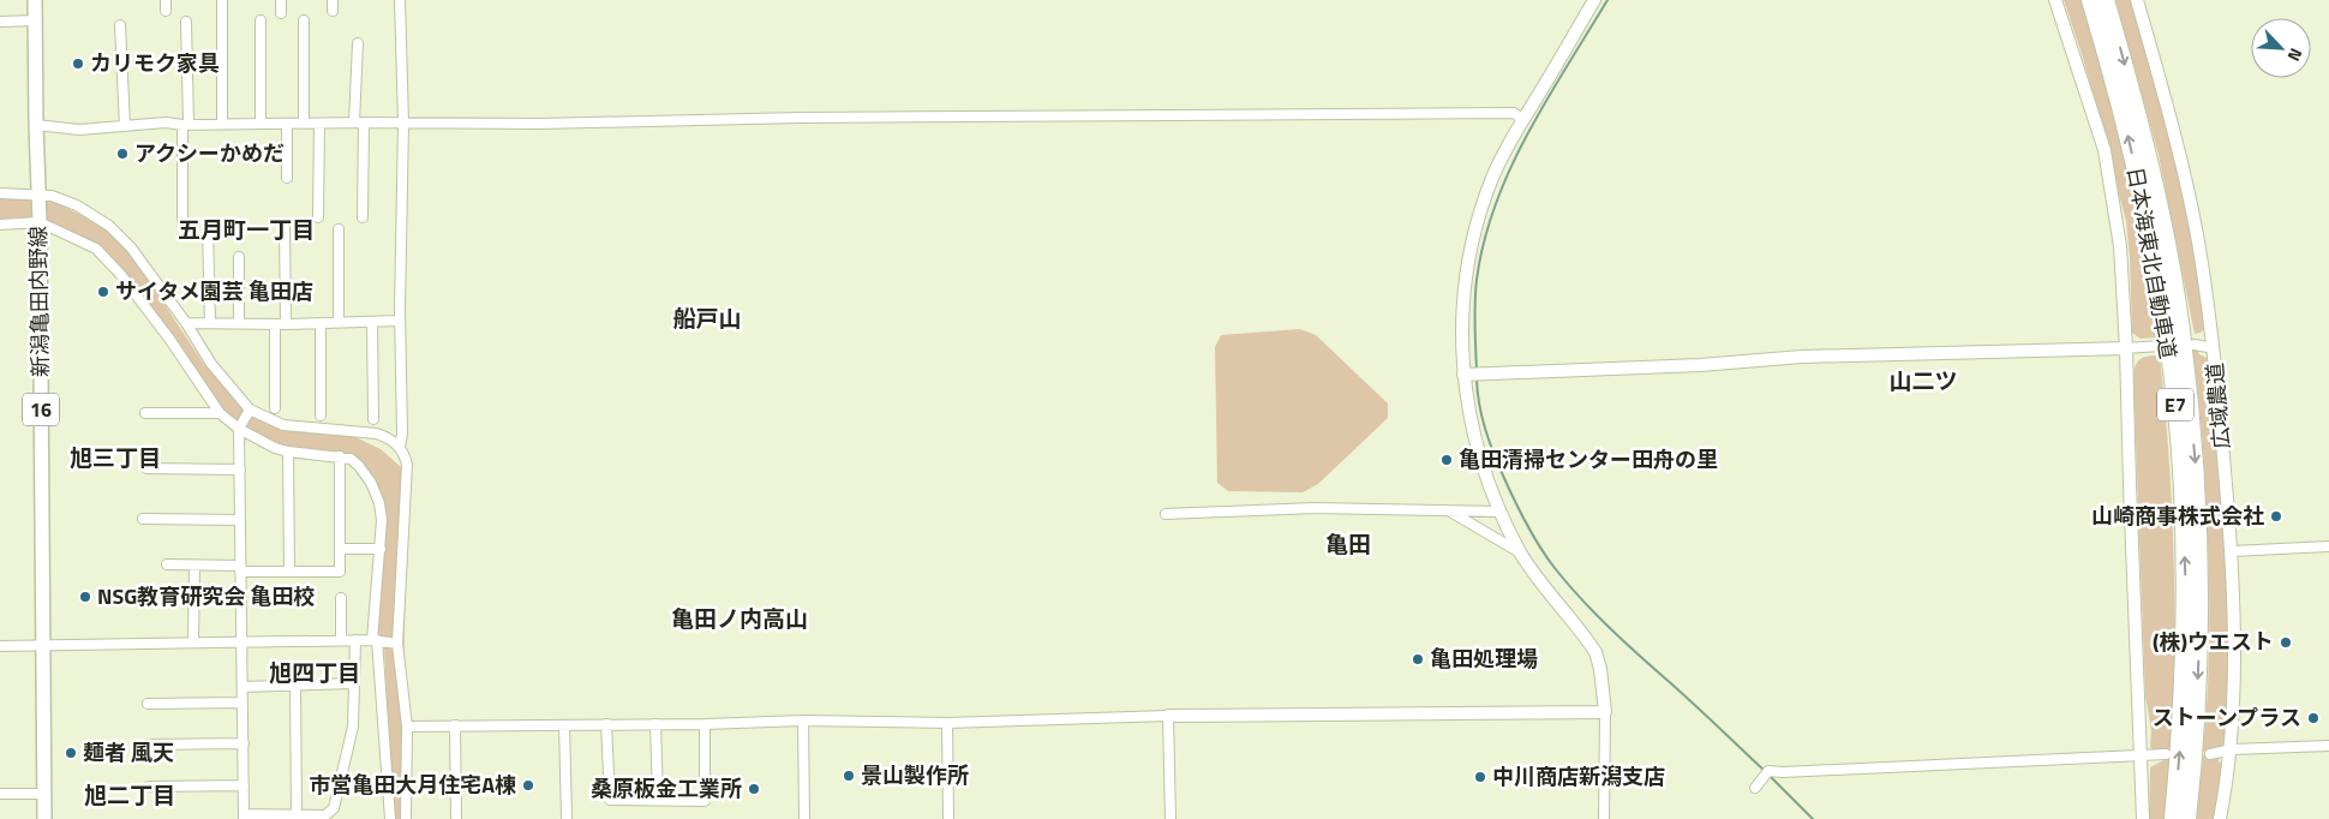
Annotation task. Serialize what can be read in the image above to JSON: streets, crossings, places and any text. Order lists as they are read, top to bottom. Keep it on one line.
{"streets":{"highway":["日本海東北自動車道","E7"],"main road":["新潟亀田内野線","16"],"street":["広域農道"]},"districts":["五月町一丁目","船戸山","山二ツ","旭三丁目","亀田","亀田ノ内高山","旭四丁目","旭二丁目"],"places":["カリモク家具","アクシーかめだ","サイタメ園芸 亀田店","亀田清掃センター田舟の里","山崎商事株式会社","NSG教育研究会 亀田校","(株)ウエスト","亀田処理場","ストーンプラス","麺者 風天","景山製作所","中川商店新潟支店","市営亀田大月住宅A棟","桑原板金工業所"],"north":"bottom right"}
